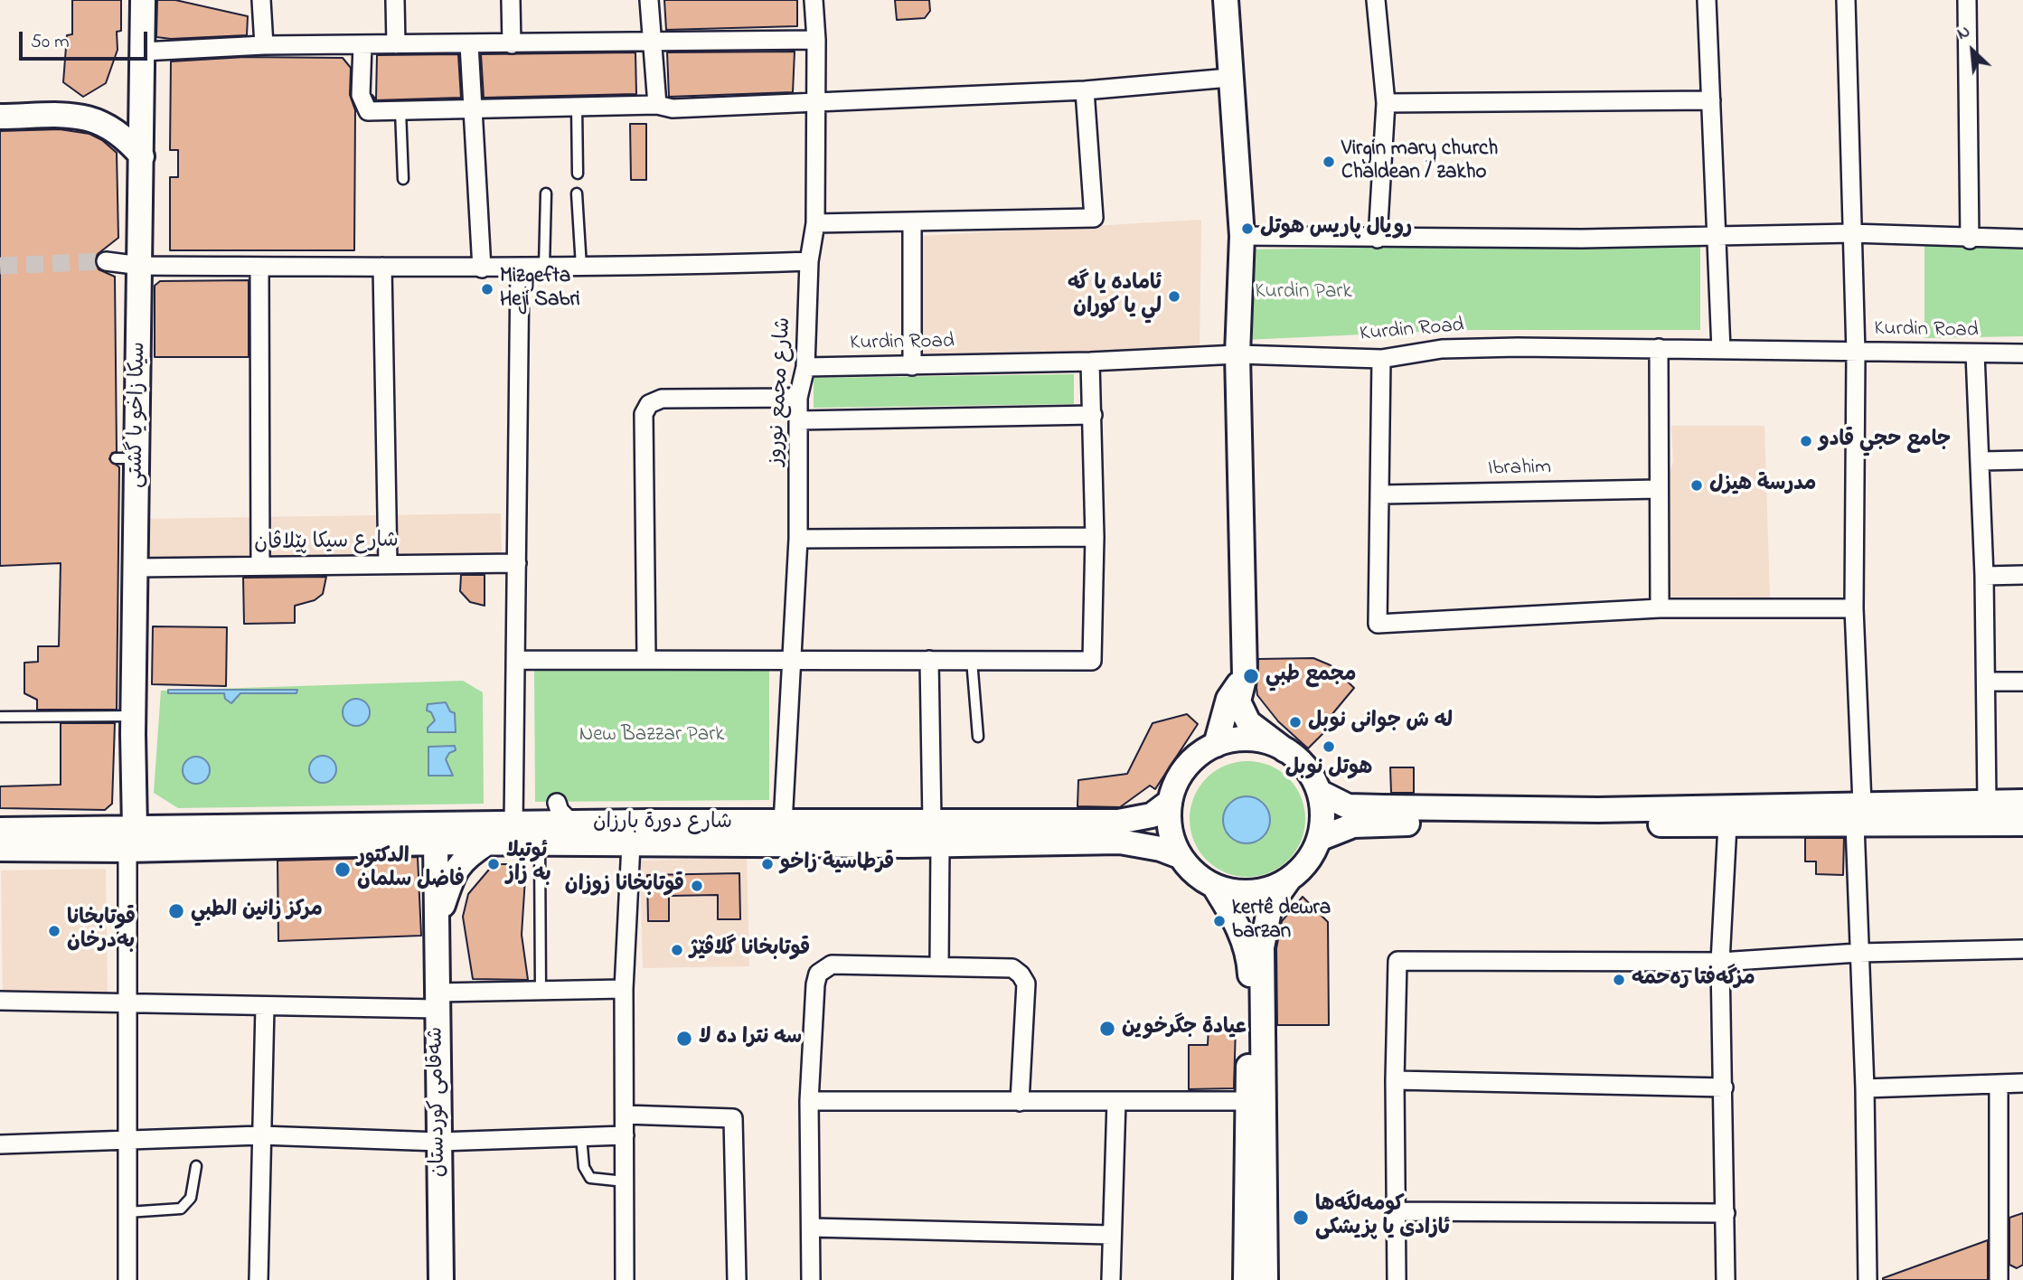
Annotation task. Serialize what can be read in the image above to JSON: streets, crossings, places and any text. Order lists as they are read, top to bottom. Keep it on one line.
{"streets":{"main road":["سیکا زاخو یا گشتى","شارع دورة بارزان","شەقامی کوردستان"],"street":["Kurdin Road","شارع مجمع نوروز","Ibrahim","شارع سيكا پێلاڤان"]},"crossings":[["Kurdin Road","شارع مجمع نوروز"],["شارع مجمع نوروز","شارع دورة بارزان"],["سیکا زاخو یا گشتى","شارع سيكا پێلاڤان"],["سیکا زاخو یا گشتى","شارع دورة بارزان"],["شارع دورة بارزان","شەقامی کوردستان"]],"parks":["Kurdin Park","New Bazzar Park"],"places":["Virgin mary church Chaldean / zakho","رويال پاريس هوتل","Mizgefta Heji Sabri","ئاماده يا گه لي يا كوران","جامع حجي قادو","مدرسة هيزل","مجمع طبي","له ش جوانى نوبل","هوتل نوبل","ئوتيلا به زاز","قرطاسية زاخو","الدكتور فاضل سلمان","قوتابخانا زوزان","مركز زانين الطبي","kertê dewra barzan","قوتابخانا به‌درخان","قوتابخانا گلاڤێژ","مزگەفتا رەحمە","عيادة جگرخوين","سه نترا ده لا","کومەلگەھا ئازادی یا پزیشکی"],"scale_bar":"50 m","north":"top left"}
